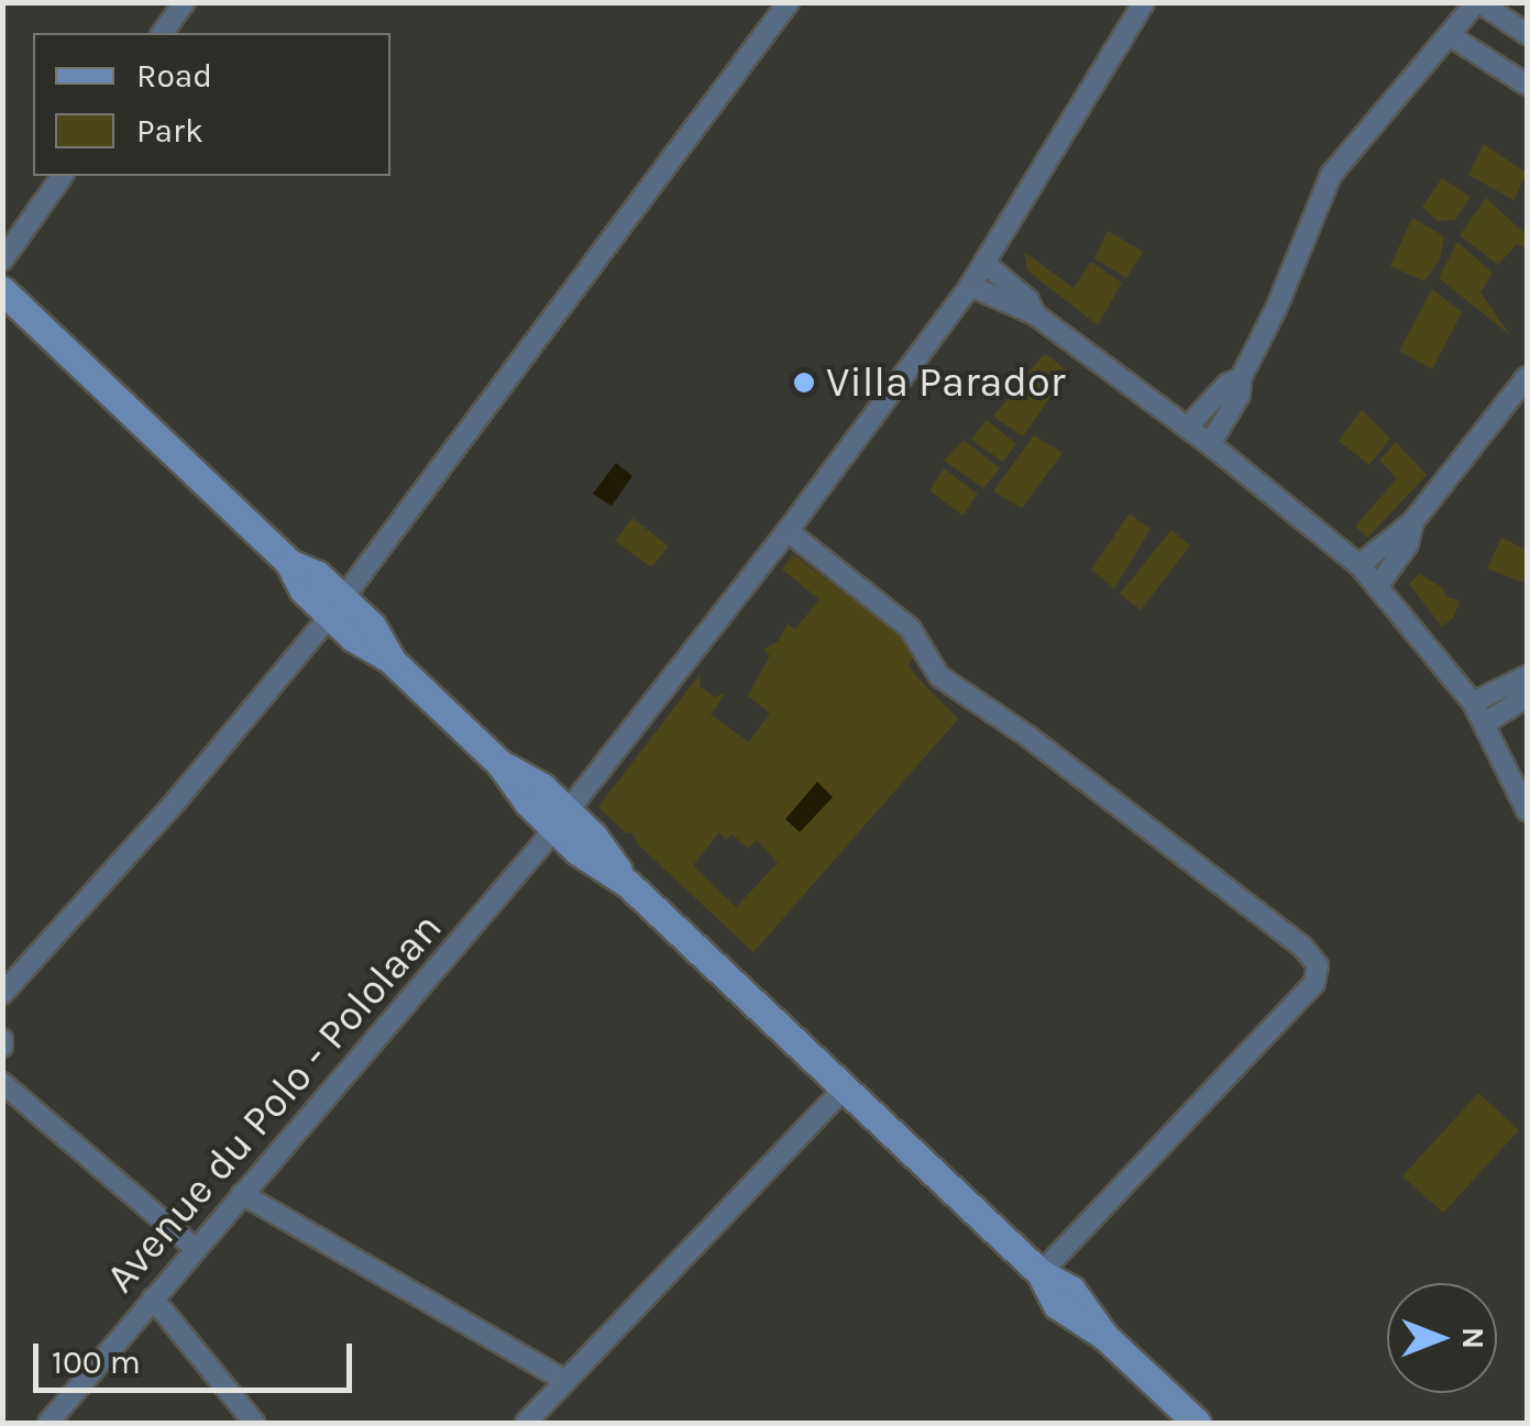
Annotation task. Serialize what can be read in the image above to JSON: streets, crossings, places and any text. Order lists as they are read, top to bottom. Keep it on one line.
{"streets":{"street":["Avenue du Polo - Pololaan"]},"places":["Villa Parador"],"legend":["Road","Park"],"scale_bar":"100 m","north":"right"}
